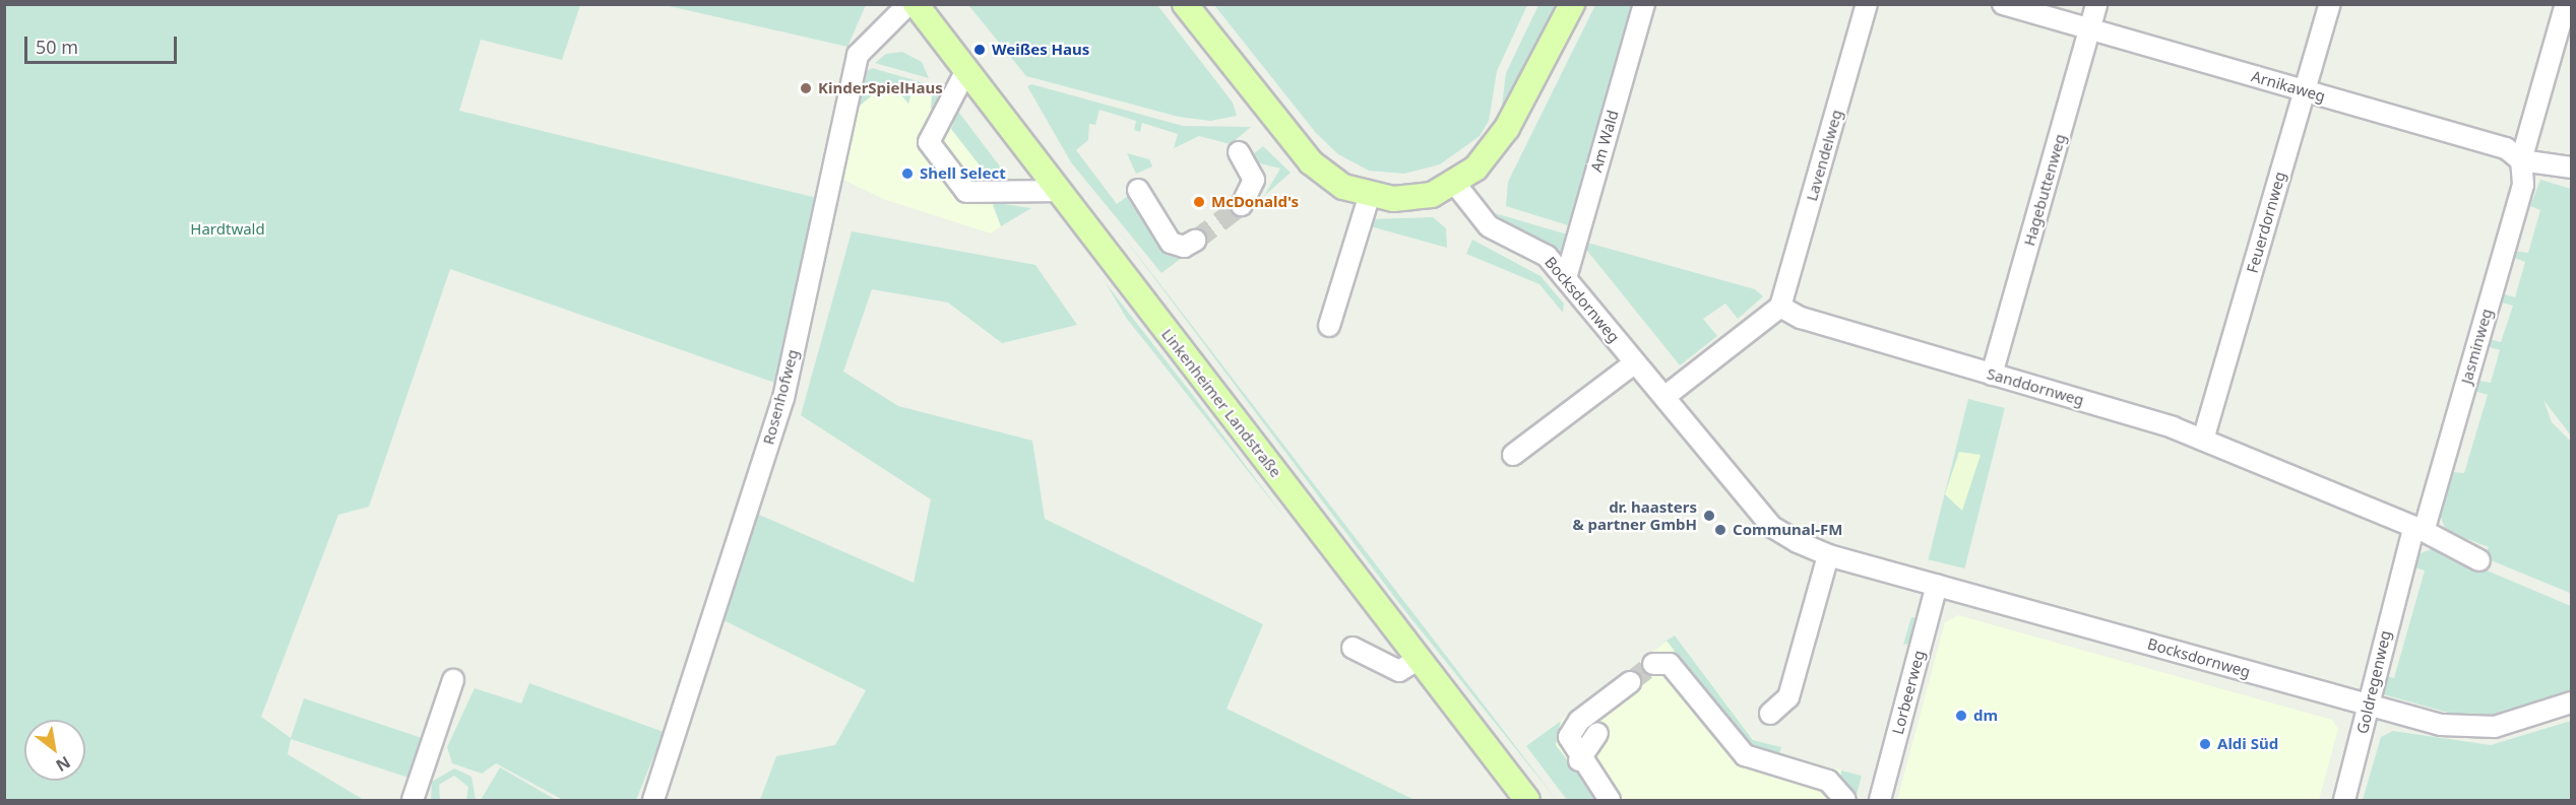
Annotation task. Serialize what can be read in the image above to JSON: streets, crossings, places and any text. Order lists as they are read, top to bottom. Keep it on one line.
{"streets":{"main road":["Linkenheimer Landstraße"],"street":["Arnikaweg","Am Wald","Lavendelweg","Hagebuttenweg","Feuerdornweg","Bocksdornweg","Jasminweg","Sanddornweg","Rosenhofweg","Goldregenweg","Lorbeerweg"]},"crossings":[["Arnikaweg","Hagebuttenweg"],["Arnikaweg","Feuerdornweg"],["Arnikaweg","Jasminweg"],["Am Wald","Bocksdornweg"],["Lavendelweg","Sanddornweg"],["Hagebuttenweg","Sanddornweg"],["Feuerdornweg","Sanddornweg"],["Bocksdornweg","Goldregenweg"],["Bocksdornweg","Lorbeerweg"],["Jasminweg","Sanddornweg"],["Jasminweg","Goldregenweg"],["Sanddornweg","Goldregenweg"]],"parks":["Hardtwald"],"places":["Weißes Haus","KinderSpielHaus","Shell Select","McDonald's","dr. haasters & partner GmbH","Communal-FM","dm","Aldi Süd"],"scale_bar":"50 m","north":"bottom right"}
